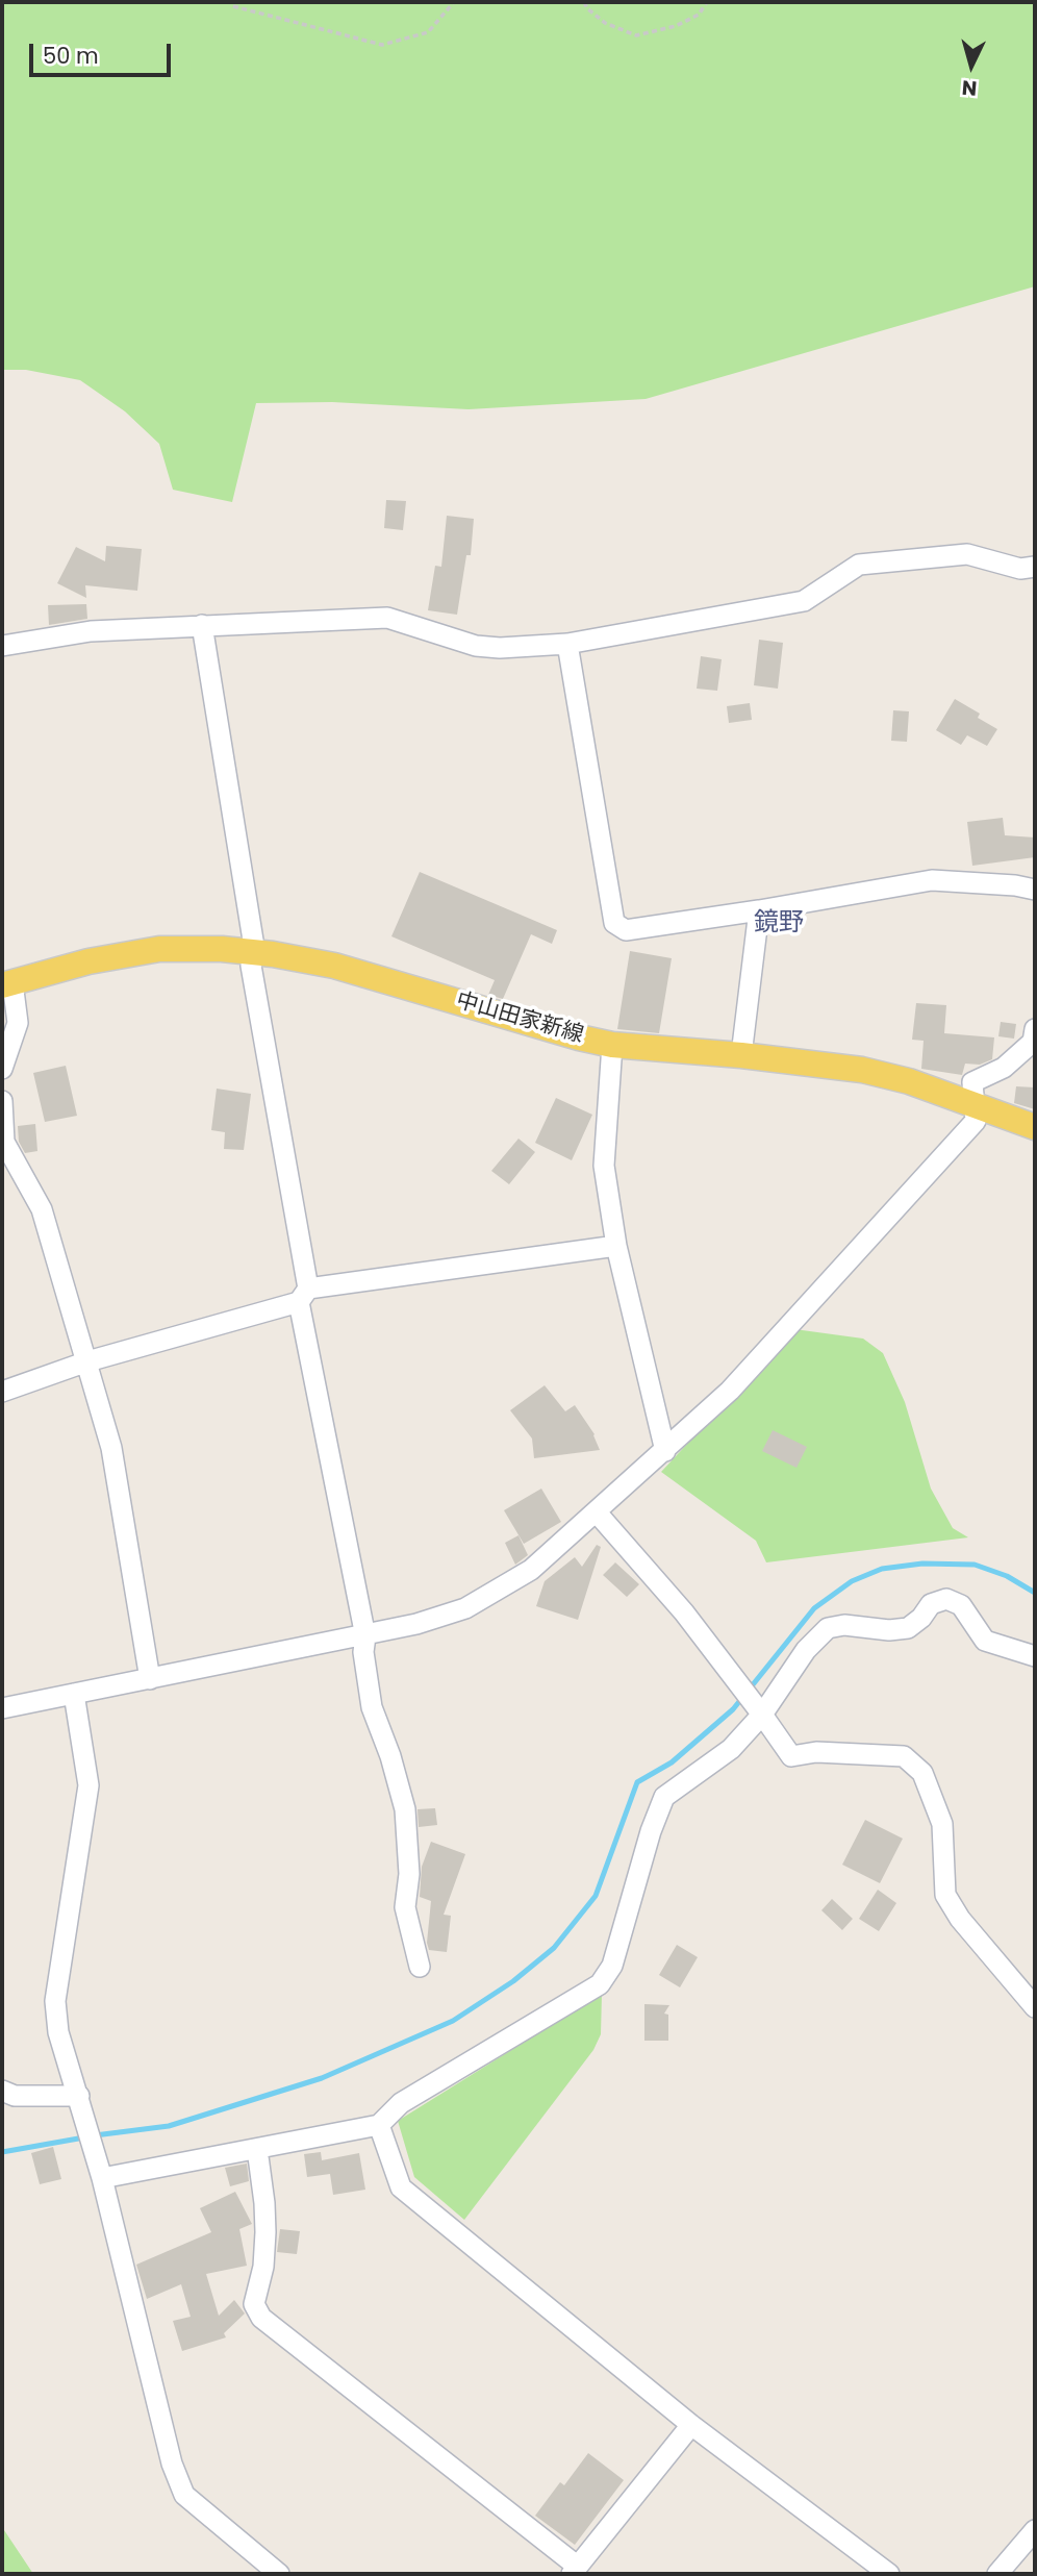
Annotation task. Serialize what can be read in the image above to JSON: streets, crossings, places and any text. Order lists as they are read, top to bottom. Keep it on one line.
{"streets":{"main road":["中山田家新線"]},"districts":["鏡野"],"scale_bar":"50 m","north":"bottom"}
